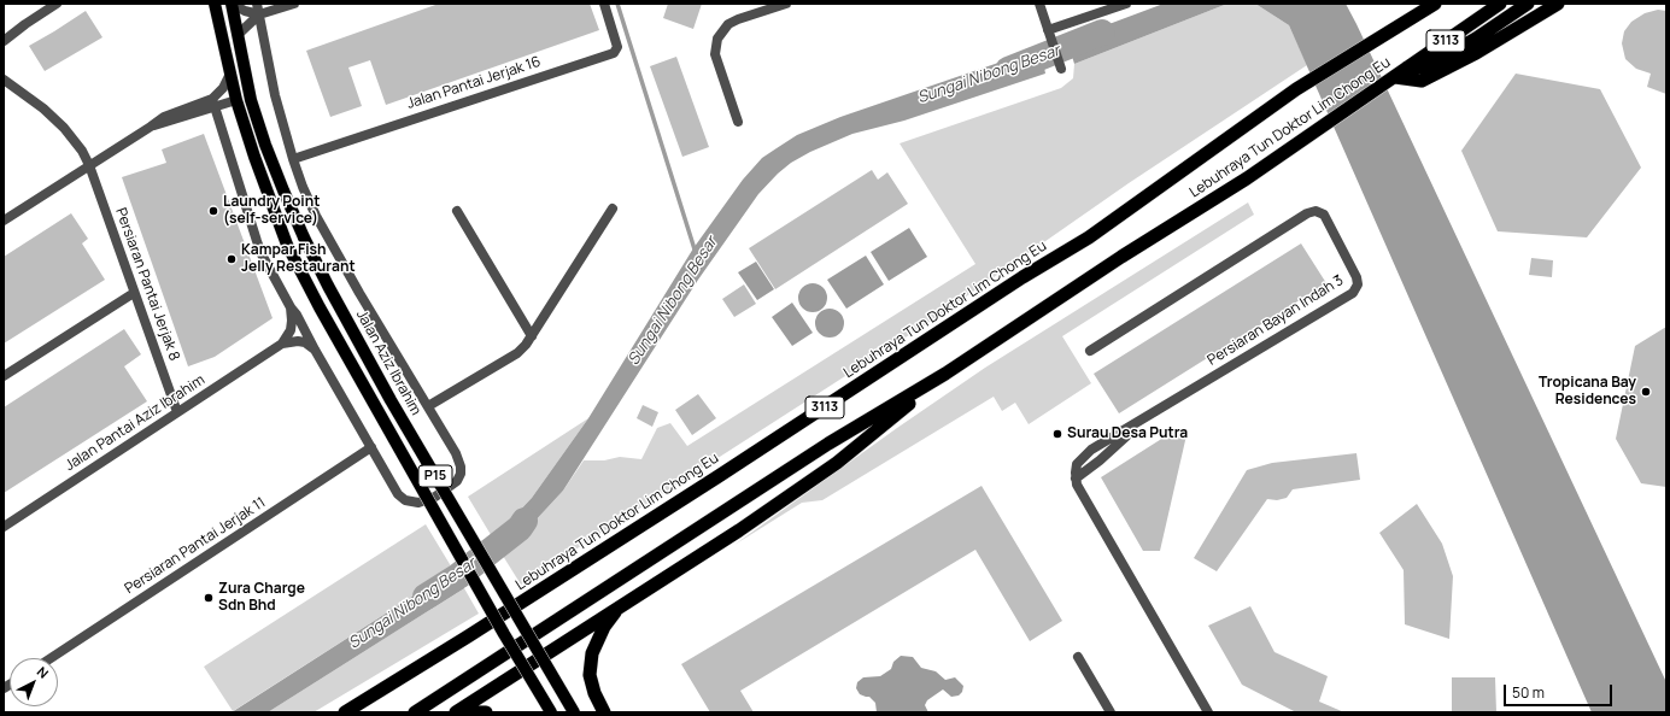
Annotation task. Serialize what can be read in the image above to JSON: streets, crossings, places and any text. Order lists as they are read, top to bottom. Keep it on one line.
{"streets":{"highway":["3113","Lebuhraya Tun Doktor Lim Chong Eu"],"main road":["Jalan Aziz Ibrahim","P15"],"street":["Jalan Pantai Jerjak 16","Persiaran Pantai Jerjak 8","Persiaran Bayan Indah 3","Jalan Pantai Aziz Ibrahim","Persiaran Pantai Jerjak 11"]},"crossings":[["Persiaran Pantai Jerjak 8","Jalan Pantai Aziz Ibrahim"]],"water":["Sungai Nibong Besar"],"places":["Laundry Point (self-service)","Kampar Fish Jelly Restaurant","Tropicana Bay Residences","Surau Desa Putra","Zura Charge Sdn Bhd"],"scale_bar":"50 m","north":"top right"}
